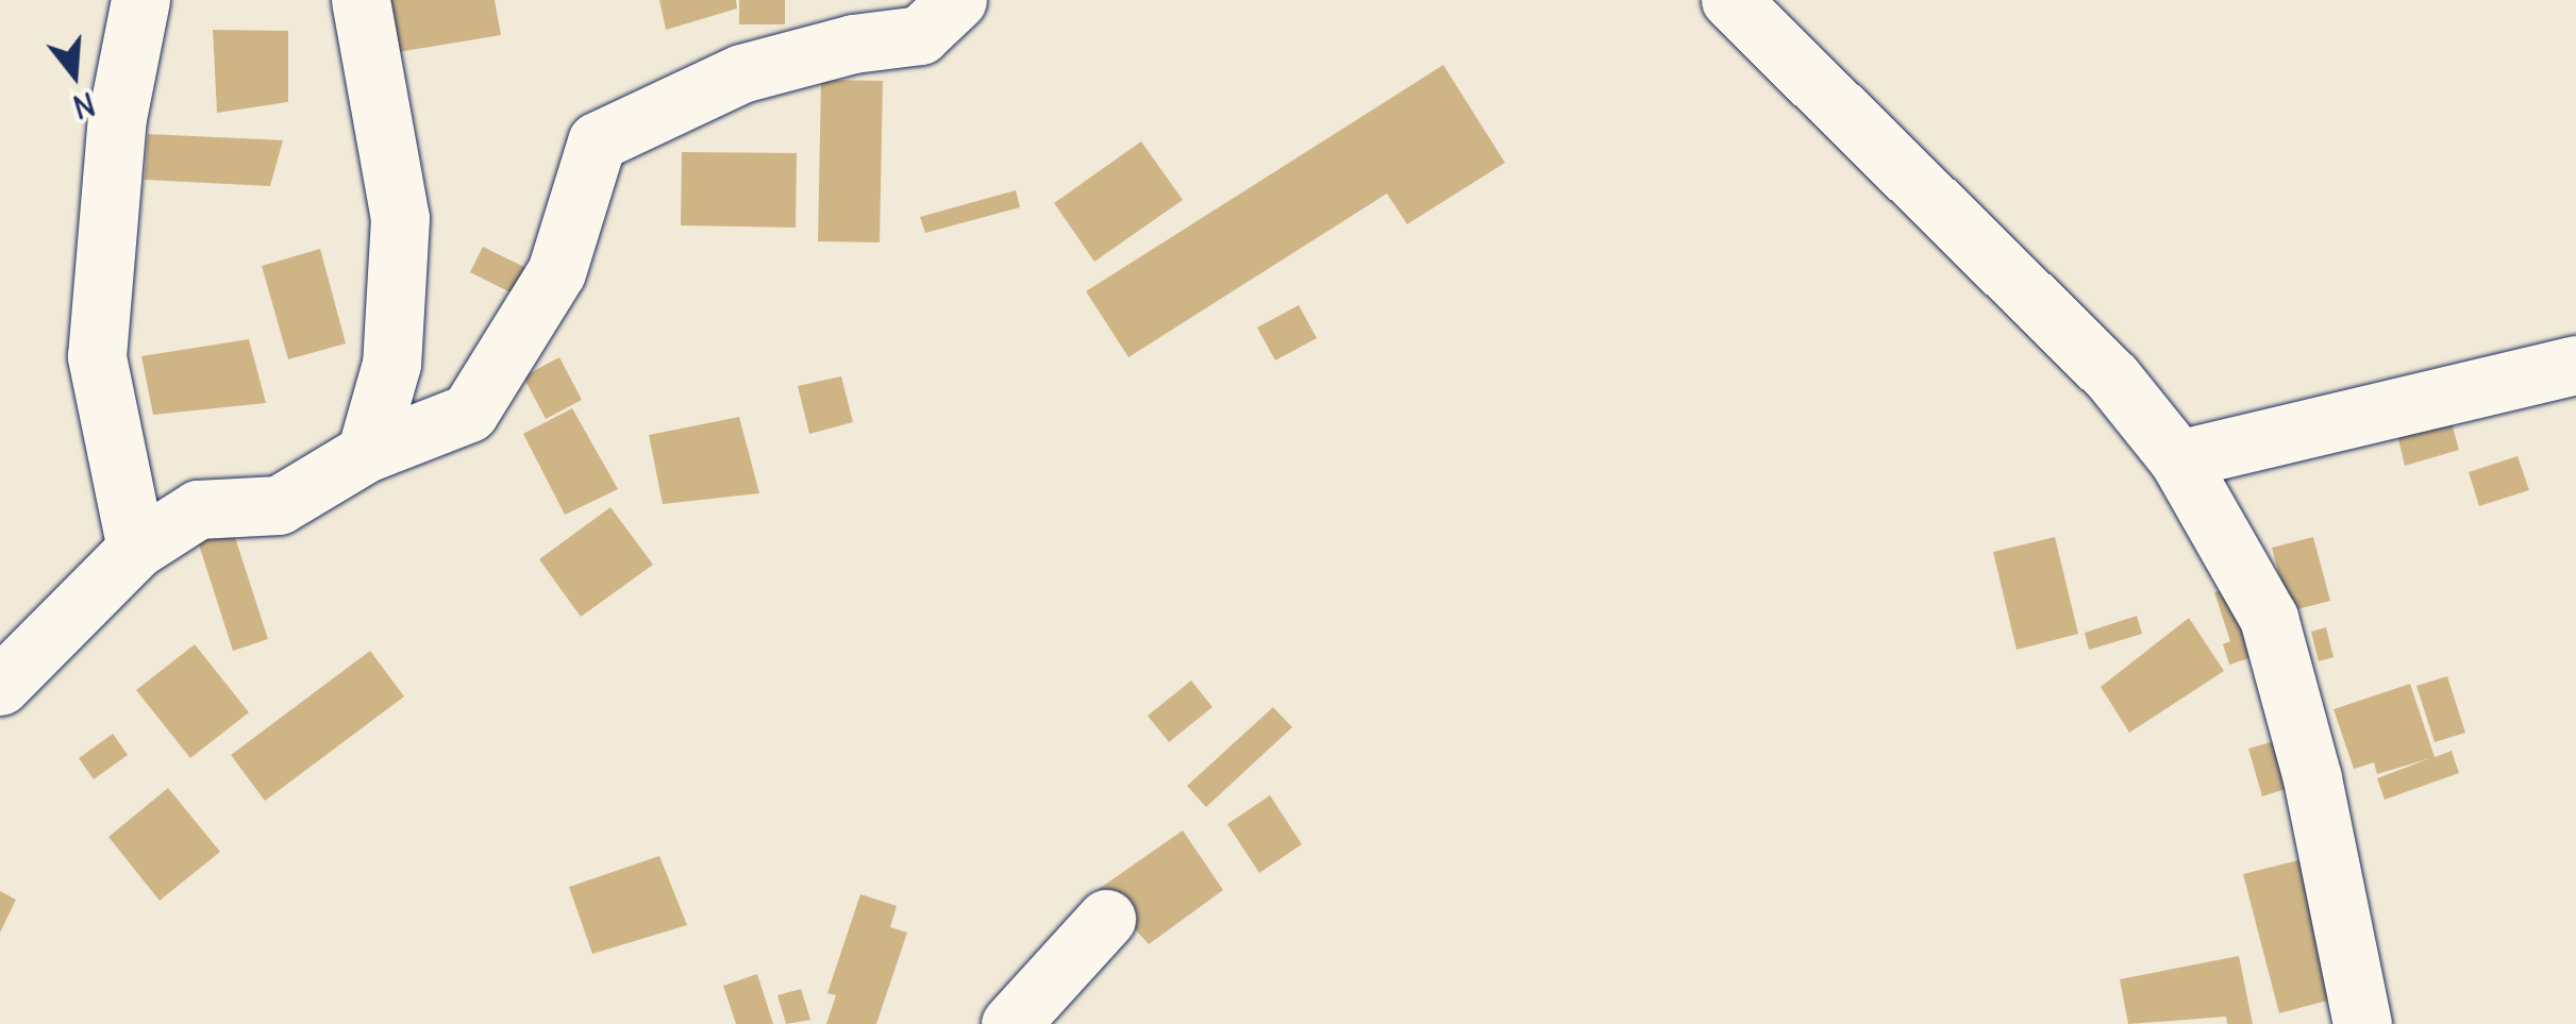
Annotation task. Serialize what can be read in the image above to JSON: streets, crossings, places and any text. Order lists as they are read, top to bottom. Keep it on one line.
{"north":"bottom"}
